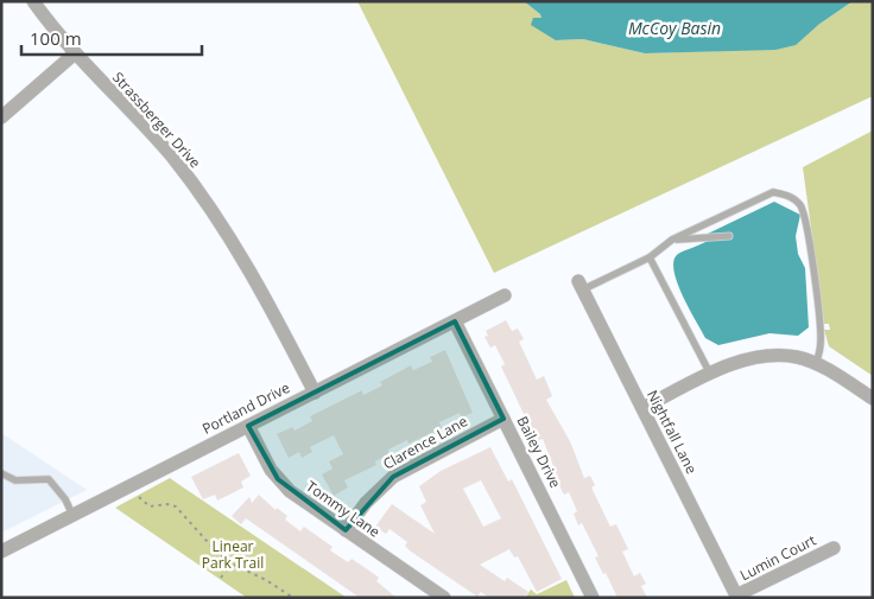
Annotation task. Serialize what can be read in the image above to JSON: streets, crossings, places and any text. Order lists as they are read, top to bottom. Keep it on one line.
{"streets":{"street":["Strassberger Drive","Portland Drive","Nightfall Lane","Clarence Lane","Bailey Drive","Tommy Lane","Lumin Court"]},"crossings":[["Strassberger Drive","Portland Drive"],["Portland Drive","Bailey Drive"],["Portland Drive","Tommy Lane"],["Nightfall Lane","Lumin Court"],["Clarence Lane","Bailey Drive"],["Clarence Lane","Tommy Lane"]],"water":["McCoy Basin"],"parks":["Linear Park Trail"],"scale_bar":"100 m"}
